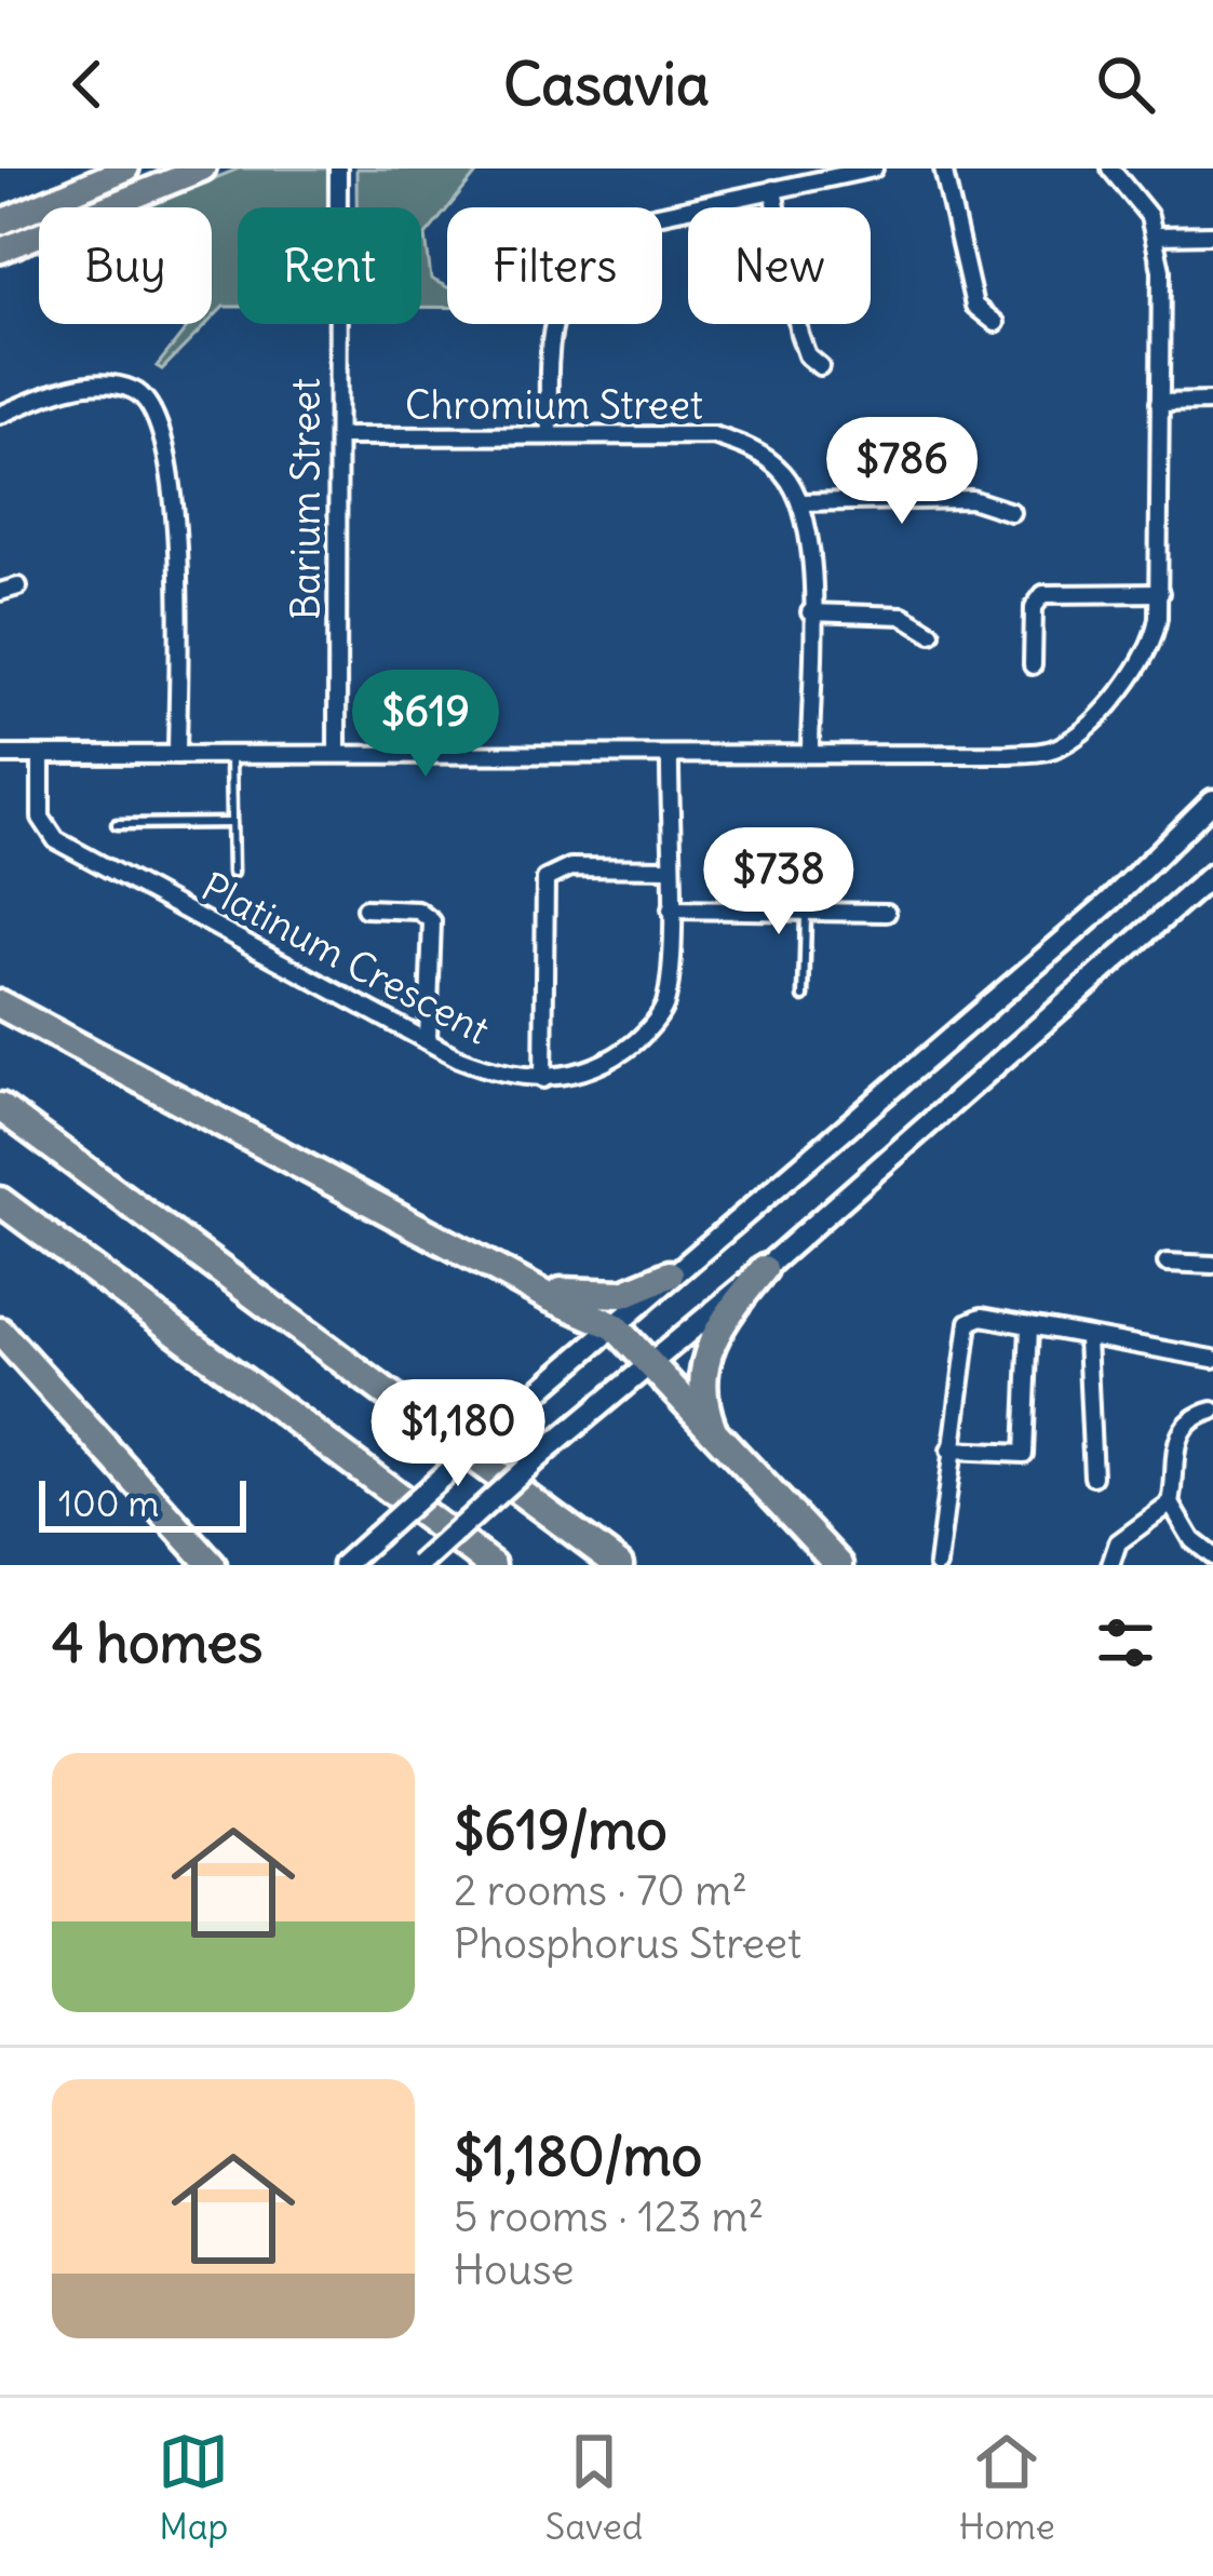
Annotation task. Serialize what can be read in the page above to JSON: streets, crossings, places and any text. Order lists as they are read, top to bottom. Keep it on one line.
{"streets":{"street":["Chromium Street","Barium Street","Platinum Crescent"]},"crossings":[["Chromium Street","Barium Street"]],"scale_bar":"100 m","page":{"header":"Casavia","chip":["Buy","Rent","Filters","New"],"price":["$786","$619","$738","$1,180"],"scale":"100 m","heading":"4 homes","list":[{"name":"$619/mo","note":"2 rooms · 70 m² · Phosphorus Street"},{"name":"$1,180/mo","note":"5 rooms · 123 m² · House"}],"tabs":["Map","Saved","Home"]}}
